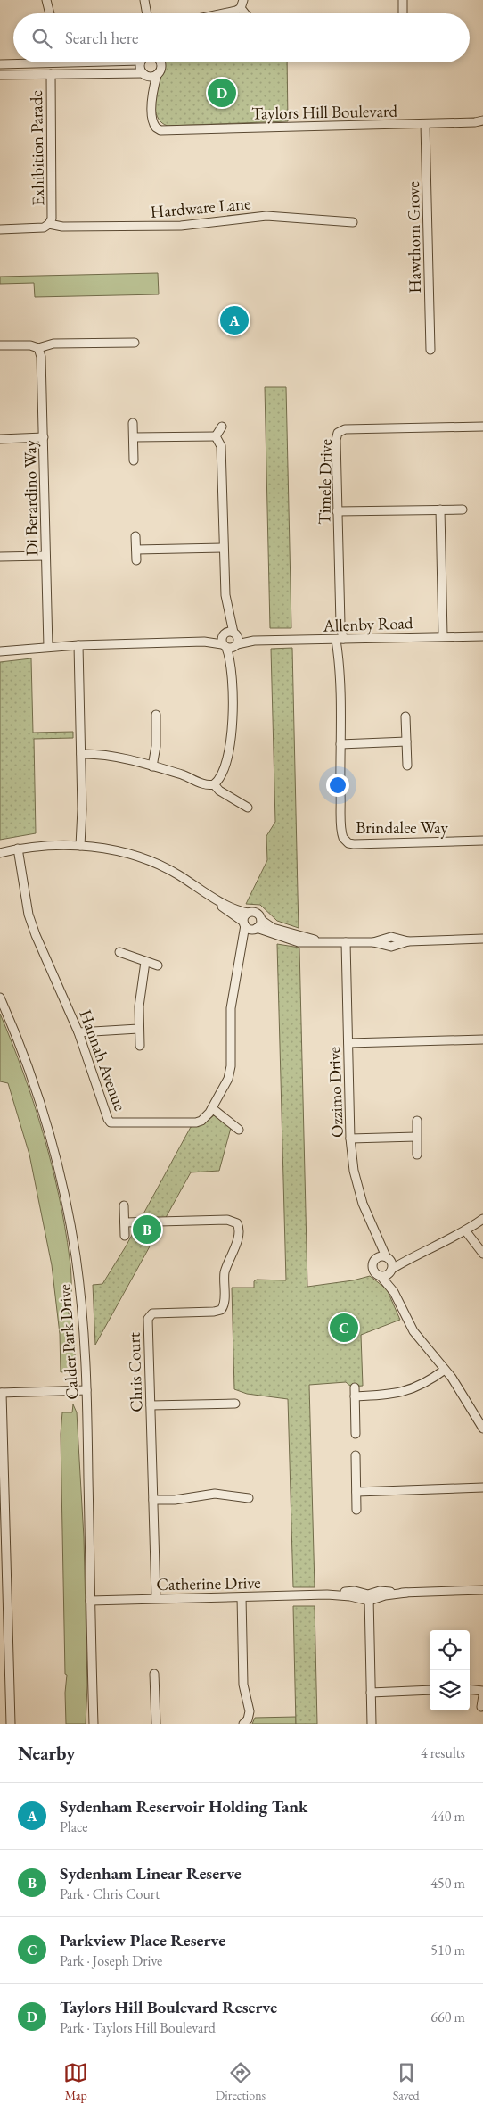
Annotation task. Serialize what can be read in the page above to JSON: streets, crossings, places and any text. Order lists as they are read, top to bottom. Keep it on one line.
{"streets":{"street":["Taylors Hill Boulevard","Exhibition Parade","Hardware Lane","Hawthorn Grove","Timele Drive","Di Berardino Way","Allenby Road","Brindalee Way","Hannah Avenue","Ozzimo Drive","Calder Park Drive","Chris Court","Catherine Drive"]},"crossings":[["Taylors Hill Boulevard","Hawthorn Grove"],["Exhibition Parade","Hardware Lane"],["Timele Drive","Allenby Road"],["Timele Drive","Brindalee Way"],["Di Berardino Way","Allenby Road"],["Allenby Road","Brindalee Way"],["Calder Park Drive","Catherine Drive"],["Chris Court","Catherine Drive"]],"page":{"search":"Search here","pins":["D","A","B","C"],"heading":["Nearby","4 results"],"list":[{"mark":"A","name":"Sydenham Reservoir Holding Tank","note":"Place","value":"440 m"},{"mark":"B","name":"Sydenham Linear Reserve","note":"Park · Chris Court","value":"450 m"},{"mark":"C","name":"Parkview Place Reserve","note":"Park · Joseph Drive","value":"510 m"},{"mark":"D","name":"Taylors Hill Boulevard Reserve","note":"Park · Taylors Hill Boulevard","value":"660 m"}],"nav":["Map","Directions","Saved"]}}
